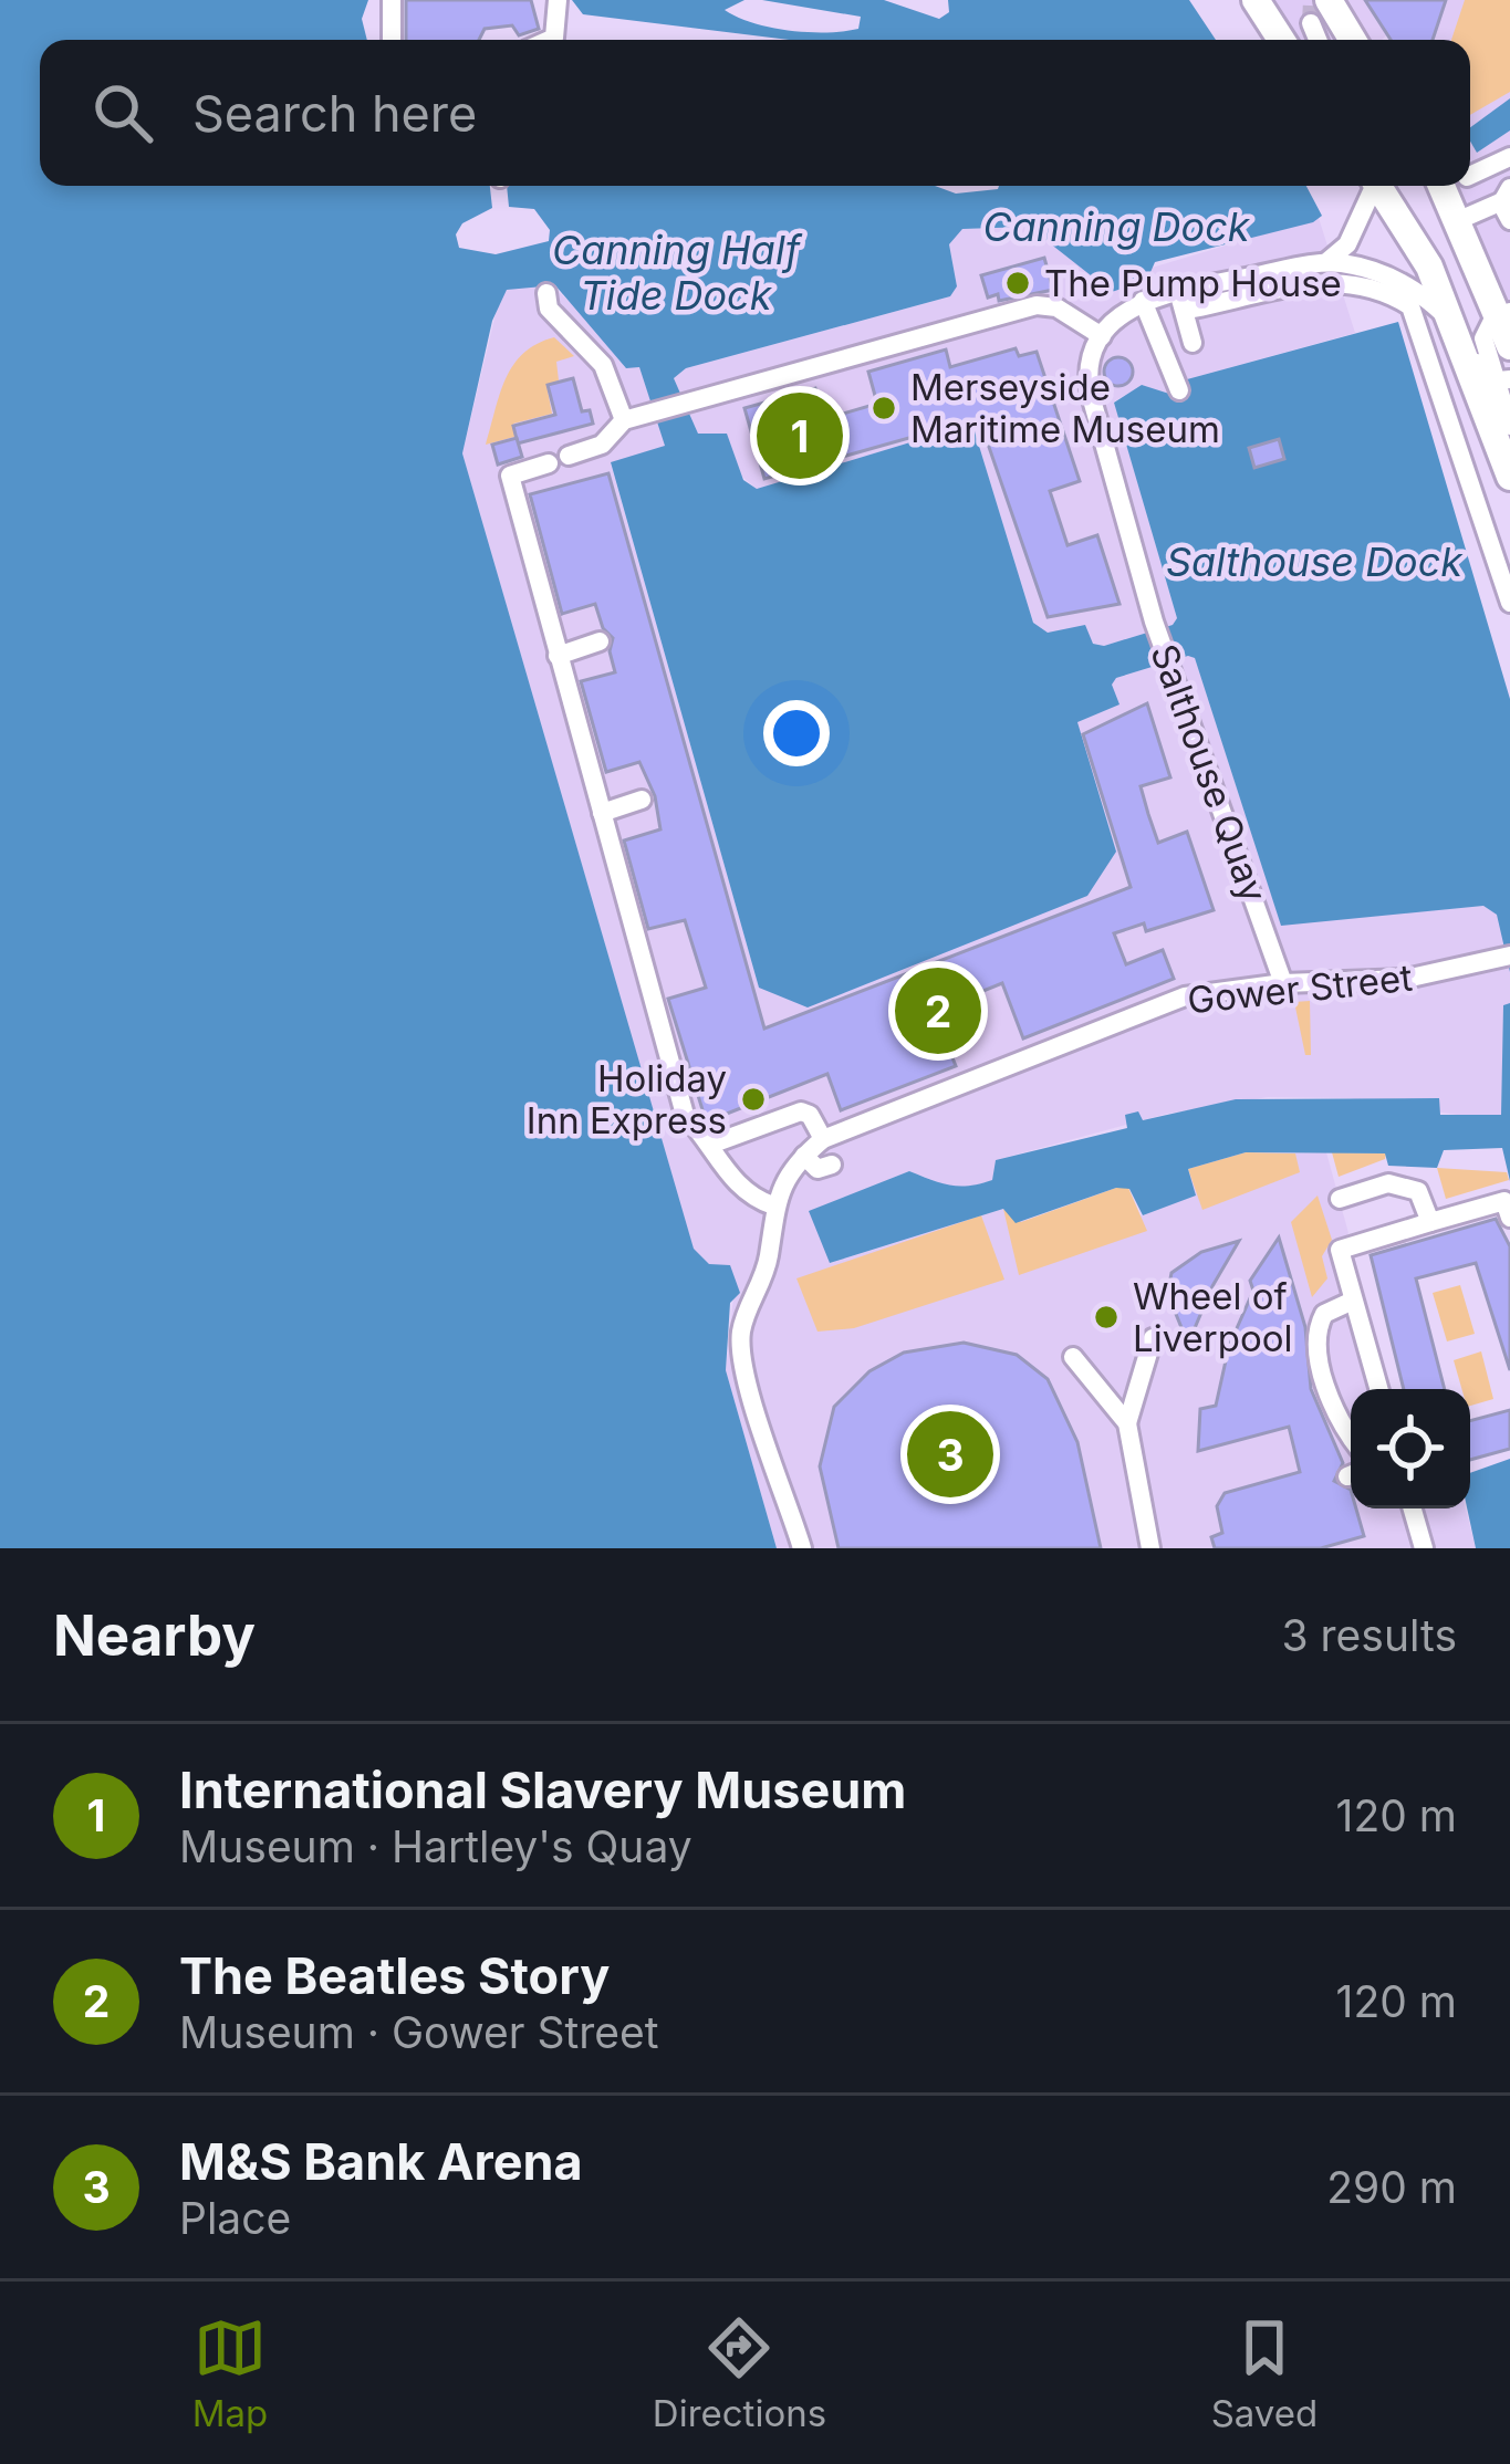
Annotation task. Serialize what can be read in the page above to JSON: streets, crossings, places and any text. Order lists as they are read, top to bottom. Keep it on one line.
{"streets":{"street":["Salthouse Quay","Gower Street"]},"crossings":[["Salthouse Quay","Gower Street"]],"water":["Canning Dock","Canning Half Tide Dock","Salthouse Dock"],"places":["The Pump House","Merseyside Maritime Museum","Holiday Inn Express","Wheel of Liverpool"],"page":{"search":"Search here","pins":["1","2","3"],"heading":["Nearby","3 results"],"list":[{"mark":"1","name":"International Slavery Museum","note":"Museum · Hartley's Quay","value":"120 m"},{"mark":"2","name":"The Beatles Story","note":"Museum · Gower Street","value":"120 m"},{"mark":"3","name":"M&S Bank Arena","note":"Place","value":"290 m"}],"nav":["Map","Directions","Saved"]}}
